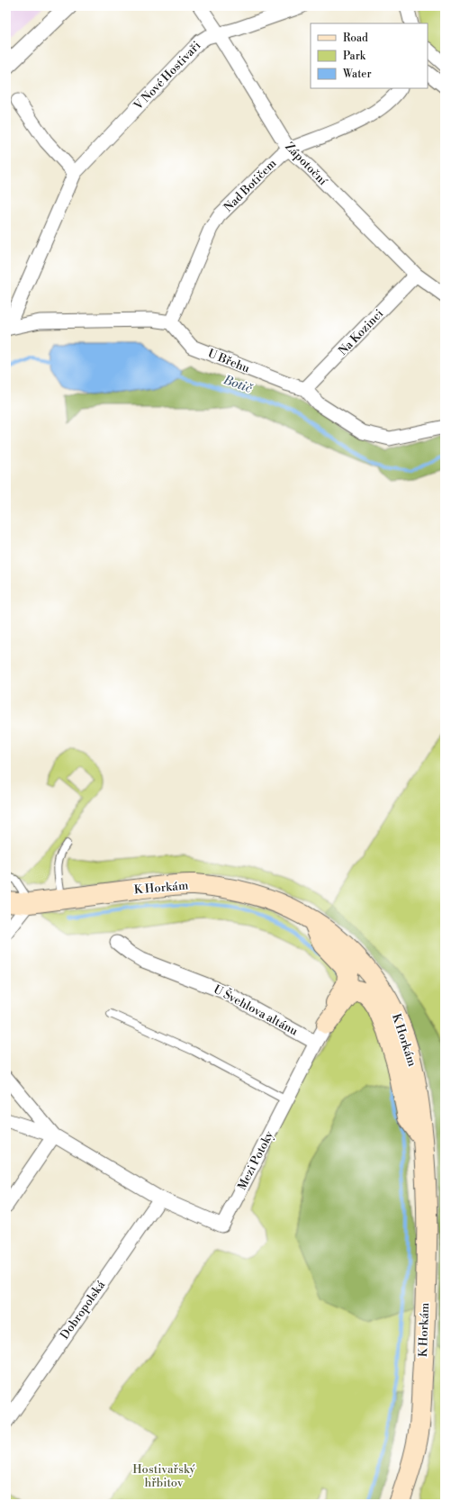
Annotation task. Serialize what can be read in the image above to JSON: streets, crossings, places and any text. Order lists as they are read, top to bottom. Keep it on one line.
{"streets":{"main road":["K Horkám"],"street":["V Nové Hostivaři","Zápotoční","Nad Botičem","Na Kozinci","U Břehu","U Švehlova altánu","Mezi Potoky","Dobropolská"]},"crossings":[["V Nové Hostivaři","Zápotoční"],["Zápotoční","Nad Botičem"],["Zápotoční","Na Kozinci"],["Nad Botičem","U Břehu"],["Na Kozinci","U Břehu"],["Mezi Potoky","Dobropolská"]],"water":["Botič"],"parks":["Hostivařský hřbitov"],"legend":["Road","Park","Water"]}
